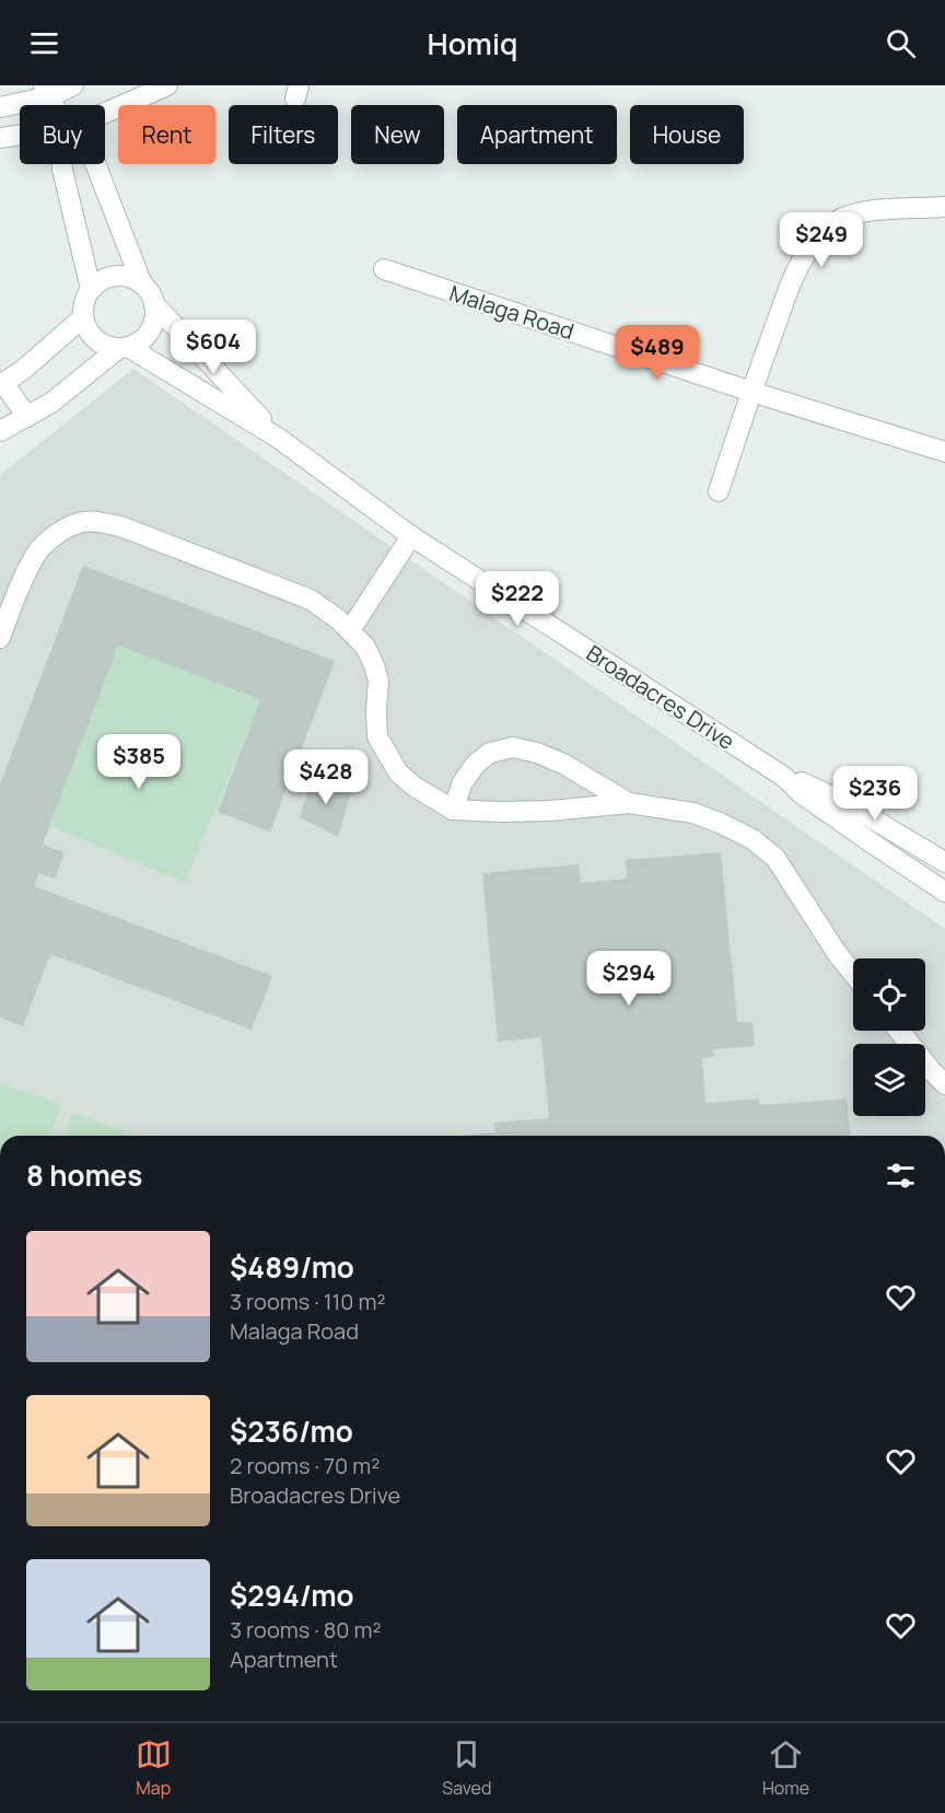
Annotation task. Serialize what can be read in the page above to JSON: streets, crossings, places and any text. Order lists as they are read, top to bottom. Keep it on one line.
{"streets":{"street":["Malaga Road","Broadacres Drive"]},"page":{"header":"Homiq","chip":["Buy","Rent","Filters","New","Apartment","House"],"price":["$249","$604","$489","$222","$385","$428","$236","$294"],"heading":"8 homes","list":[{"name":"$489/mo","note":"3 rooms · 110 m² · Malaga Road"},{"name":"$236/mo","note":"2 rooms · 70 m² · Broadacres Drive"},{"name":"$294/mo","note":"3 rooms · 80 m² · Apartment"}],"tabs":["Map","Saved","Home"]}}
